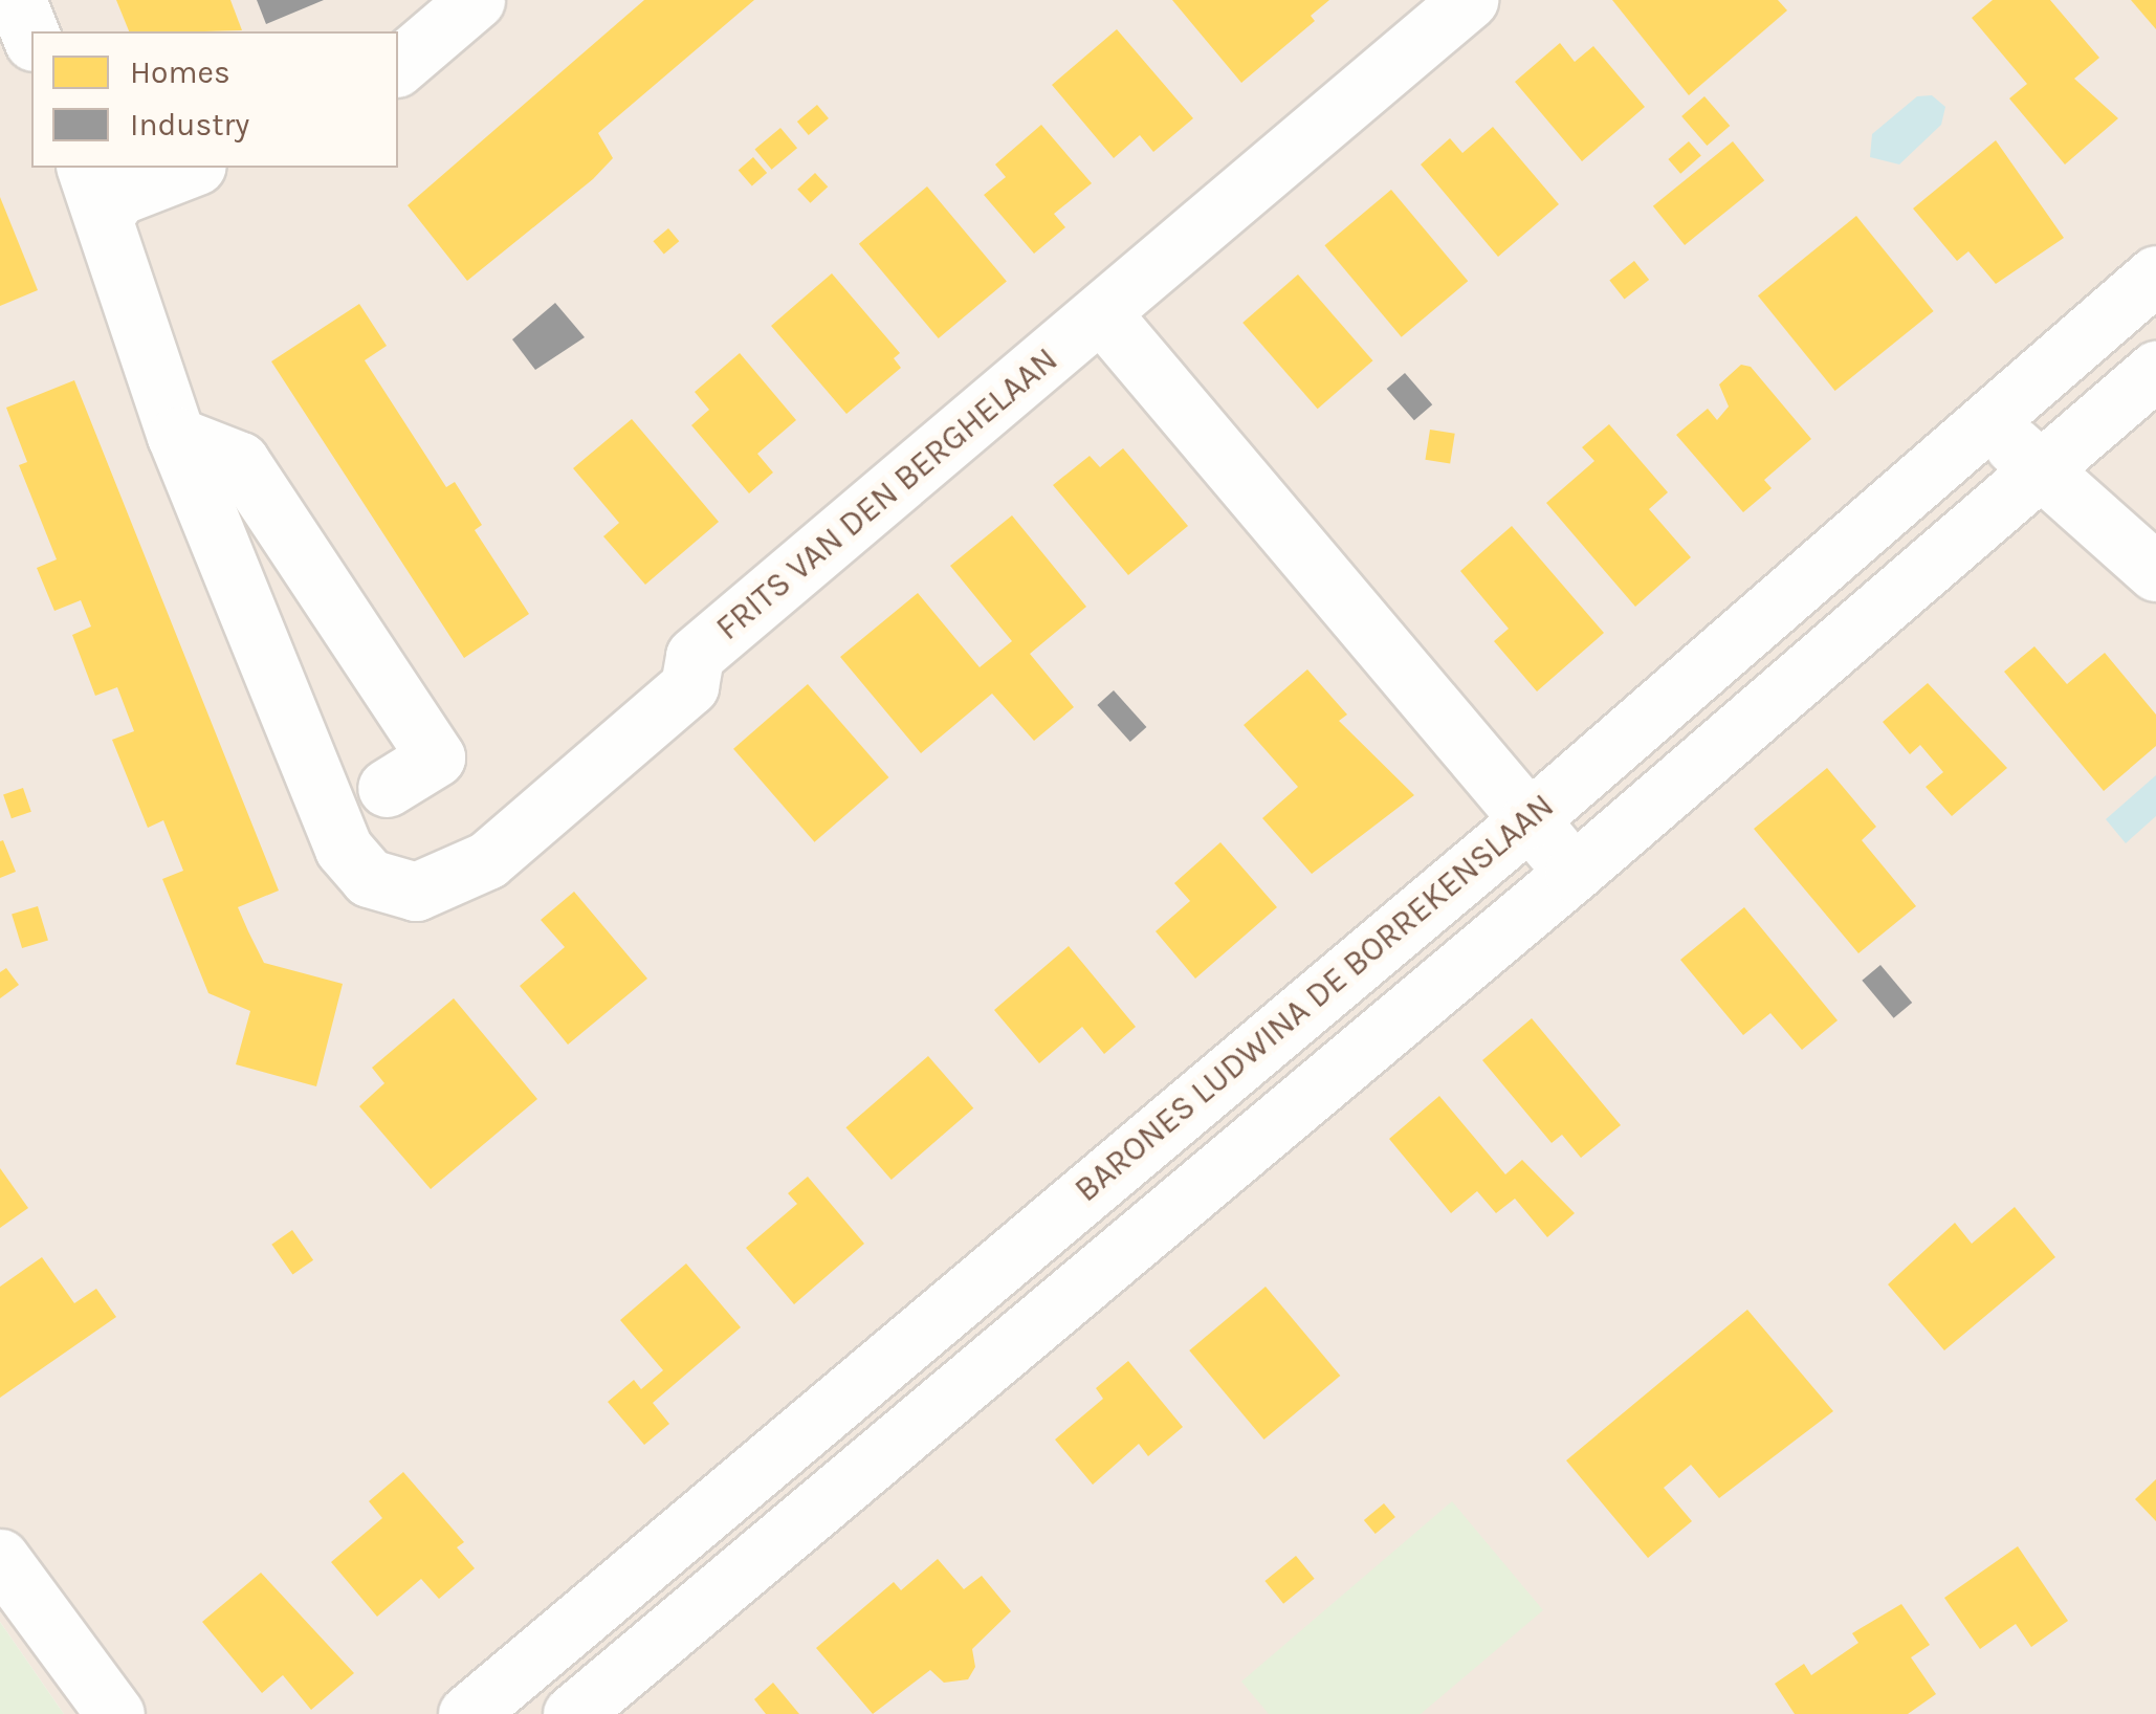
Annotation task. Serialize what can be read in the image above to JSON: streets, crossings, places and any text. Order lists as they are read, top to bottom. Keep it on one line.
{"streets":{"street":["FRITS VAN DEN BERGHELAAN","BARONES LUDWINA DE BORREKENSLAAN"]},"legend":["Homes","Industry"]}
